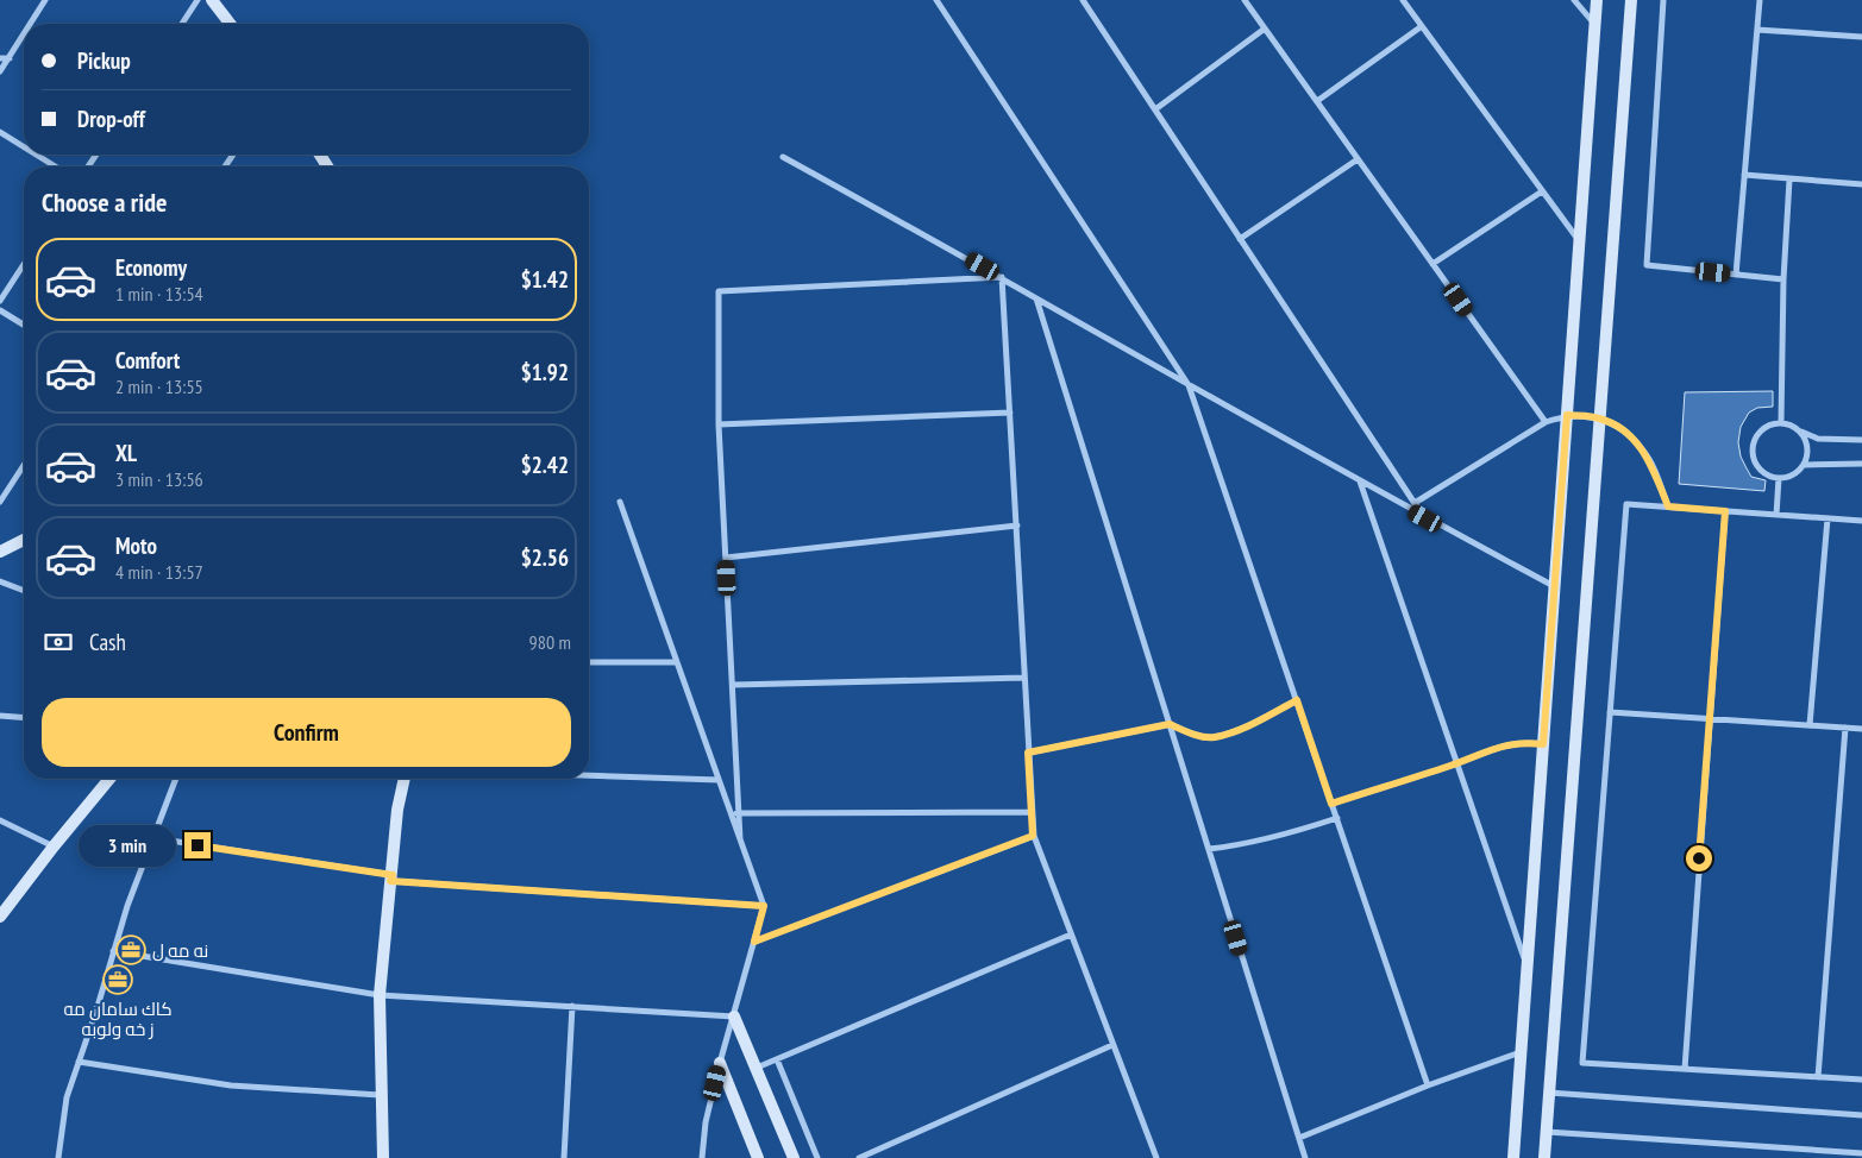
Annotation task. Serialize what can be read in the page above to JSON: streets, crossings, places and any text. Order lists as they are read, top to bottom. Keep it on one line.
{"places":{"office":["نه مه ل","كاك سامان مه ز خه ولوبه"]},"page":{"banner":["Pickup","Drop-off"],"heading":"Choose a ride","list":[{"name":"Economy","note":"1 min · 13:54","value":"$1.42"},{"name":"Comfort","note":"2 min · 13:55","value":"$1.92"},{"name":"XL","note":"3 min · 13:56","value":"$2.42"},{"name":"Moto","note":"4 min · 13:57","value":"$2.56"}],"pay":["Cash","980 m"],"buttons":"Confirm","bubble":"3 min"}}
